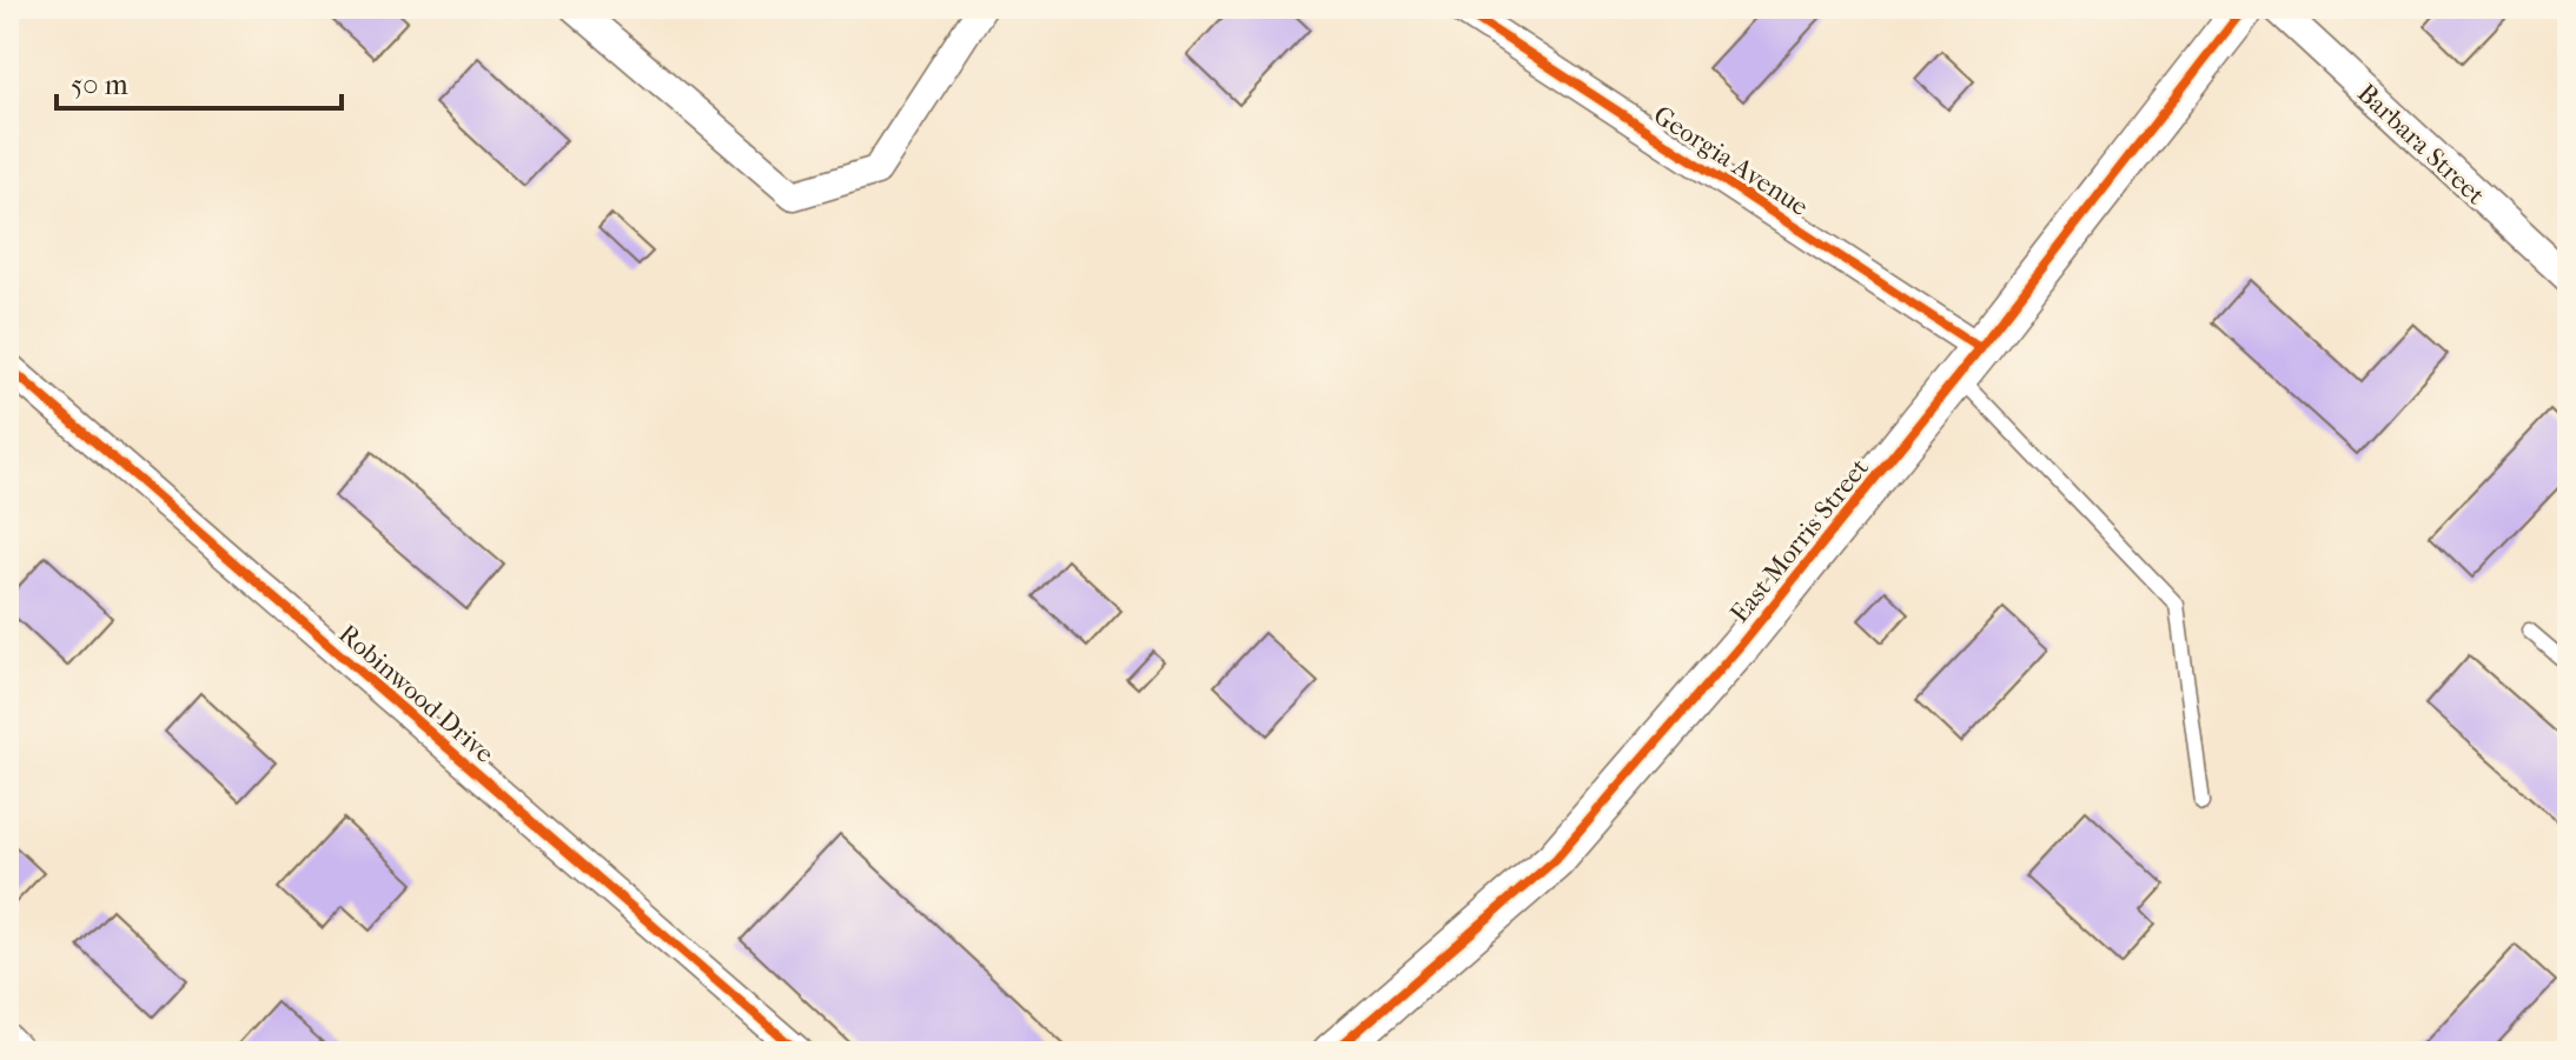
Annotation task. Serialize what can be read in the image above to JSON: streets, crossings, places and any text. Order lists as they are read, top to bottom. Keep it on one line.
{"streets":{"main road":["East Morris Street"],"street":["Barbara Street","Georgia Avenue","Robinwood Drive"]},"crossings":[["Georgia Avenue","East Morris Street"]],"scale_bar":"50 m"}
